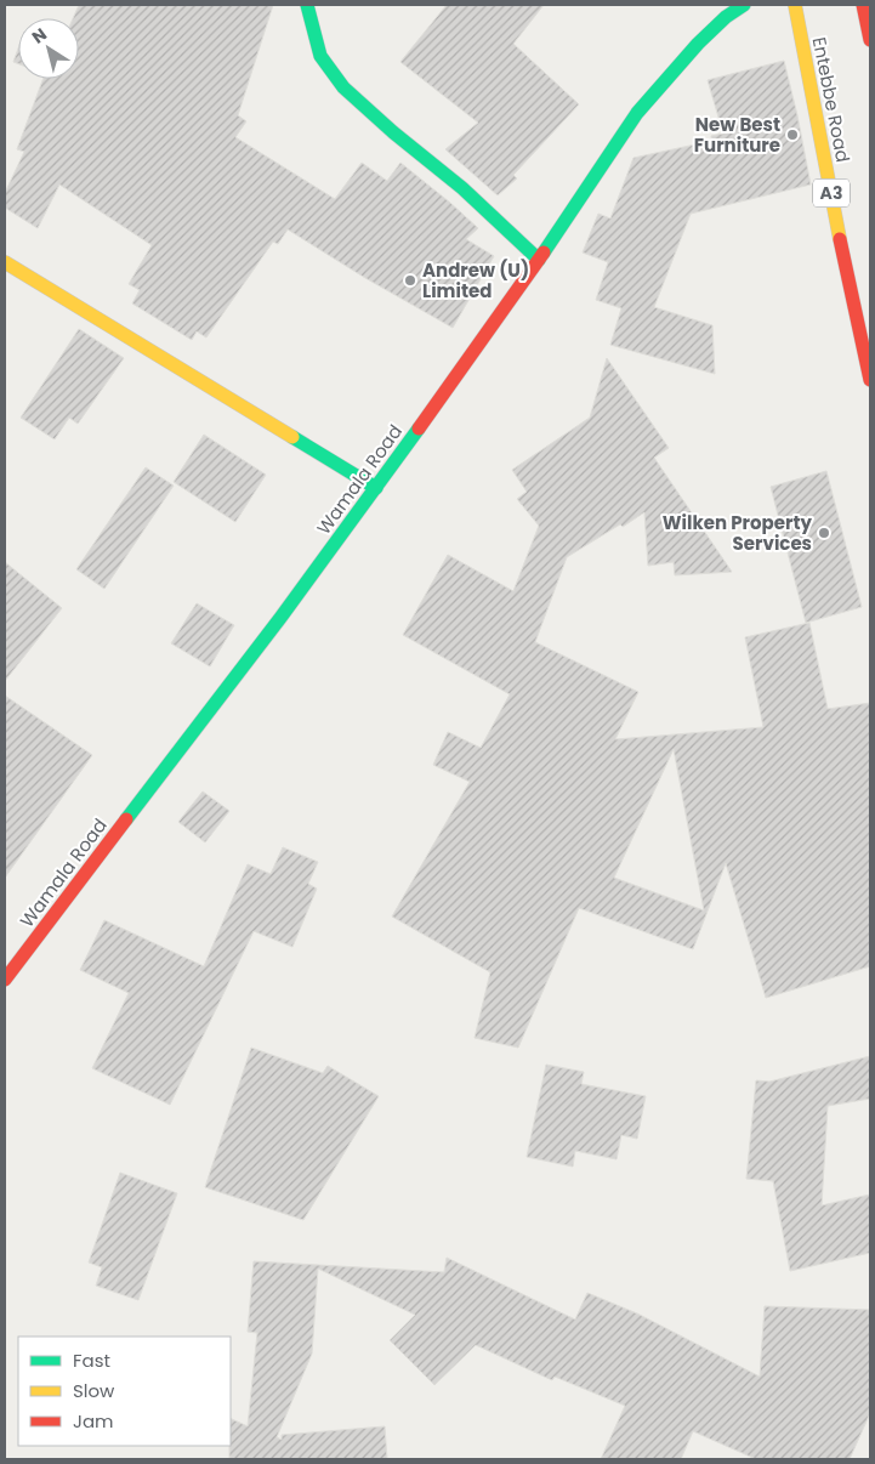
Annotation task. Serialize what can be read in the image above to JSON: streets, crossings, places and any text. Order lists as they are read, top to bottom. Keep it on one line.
{"streets":{"street":["Entebbe Road","A3","Wamala Road"]},"places":["New Best Furniture","Andrew (U) Limited","Wilken Property Services"],"legend":["Fast","Slow","Jam"],"north":"top left"}
